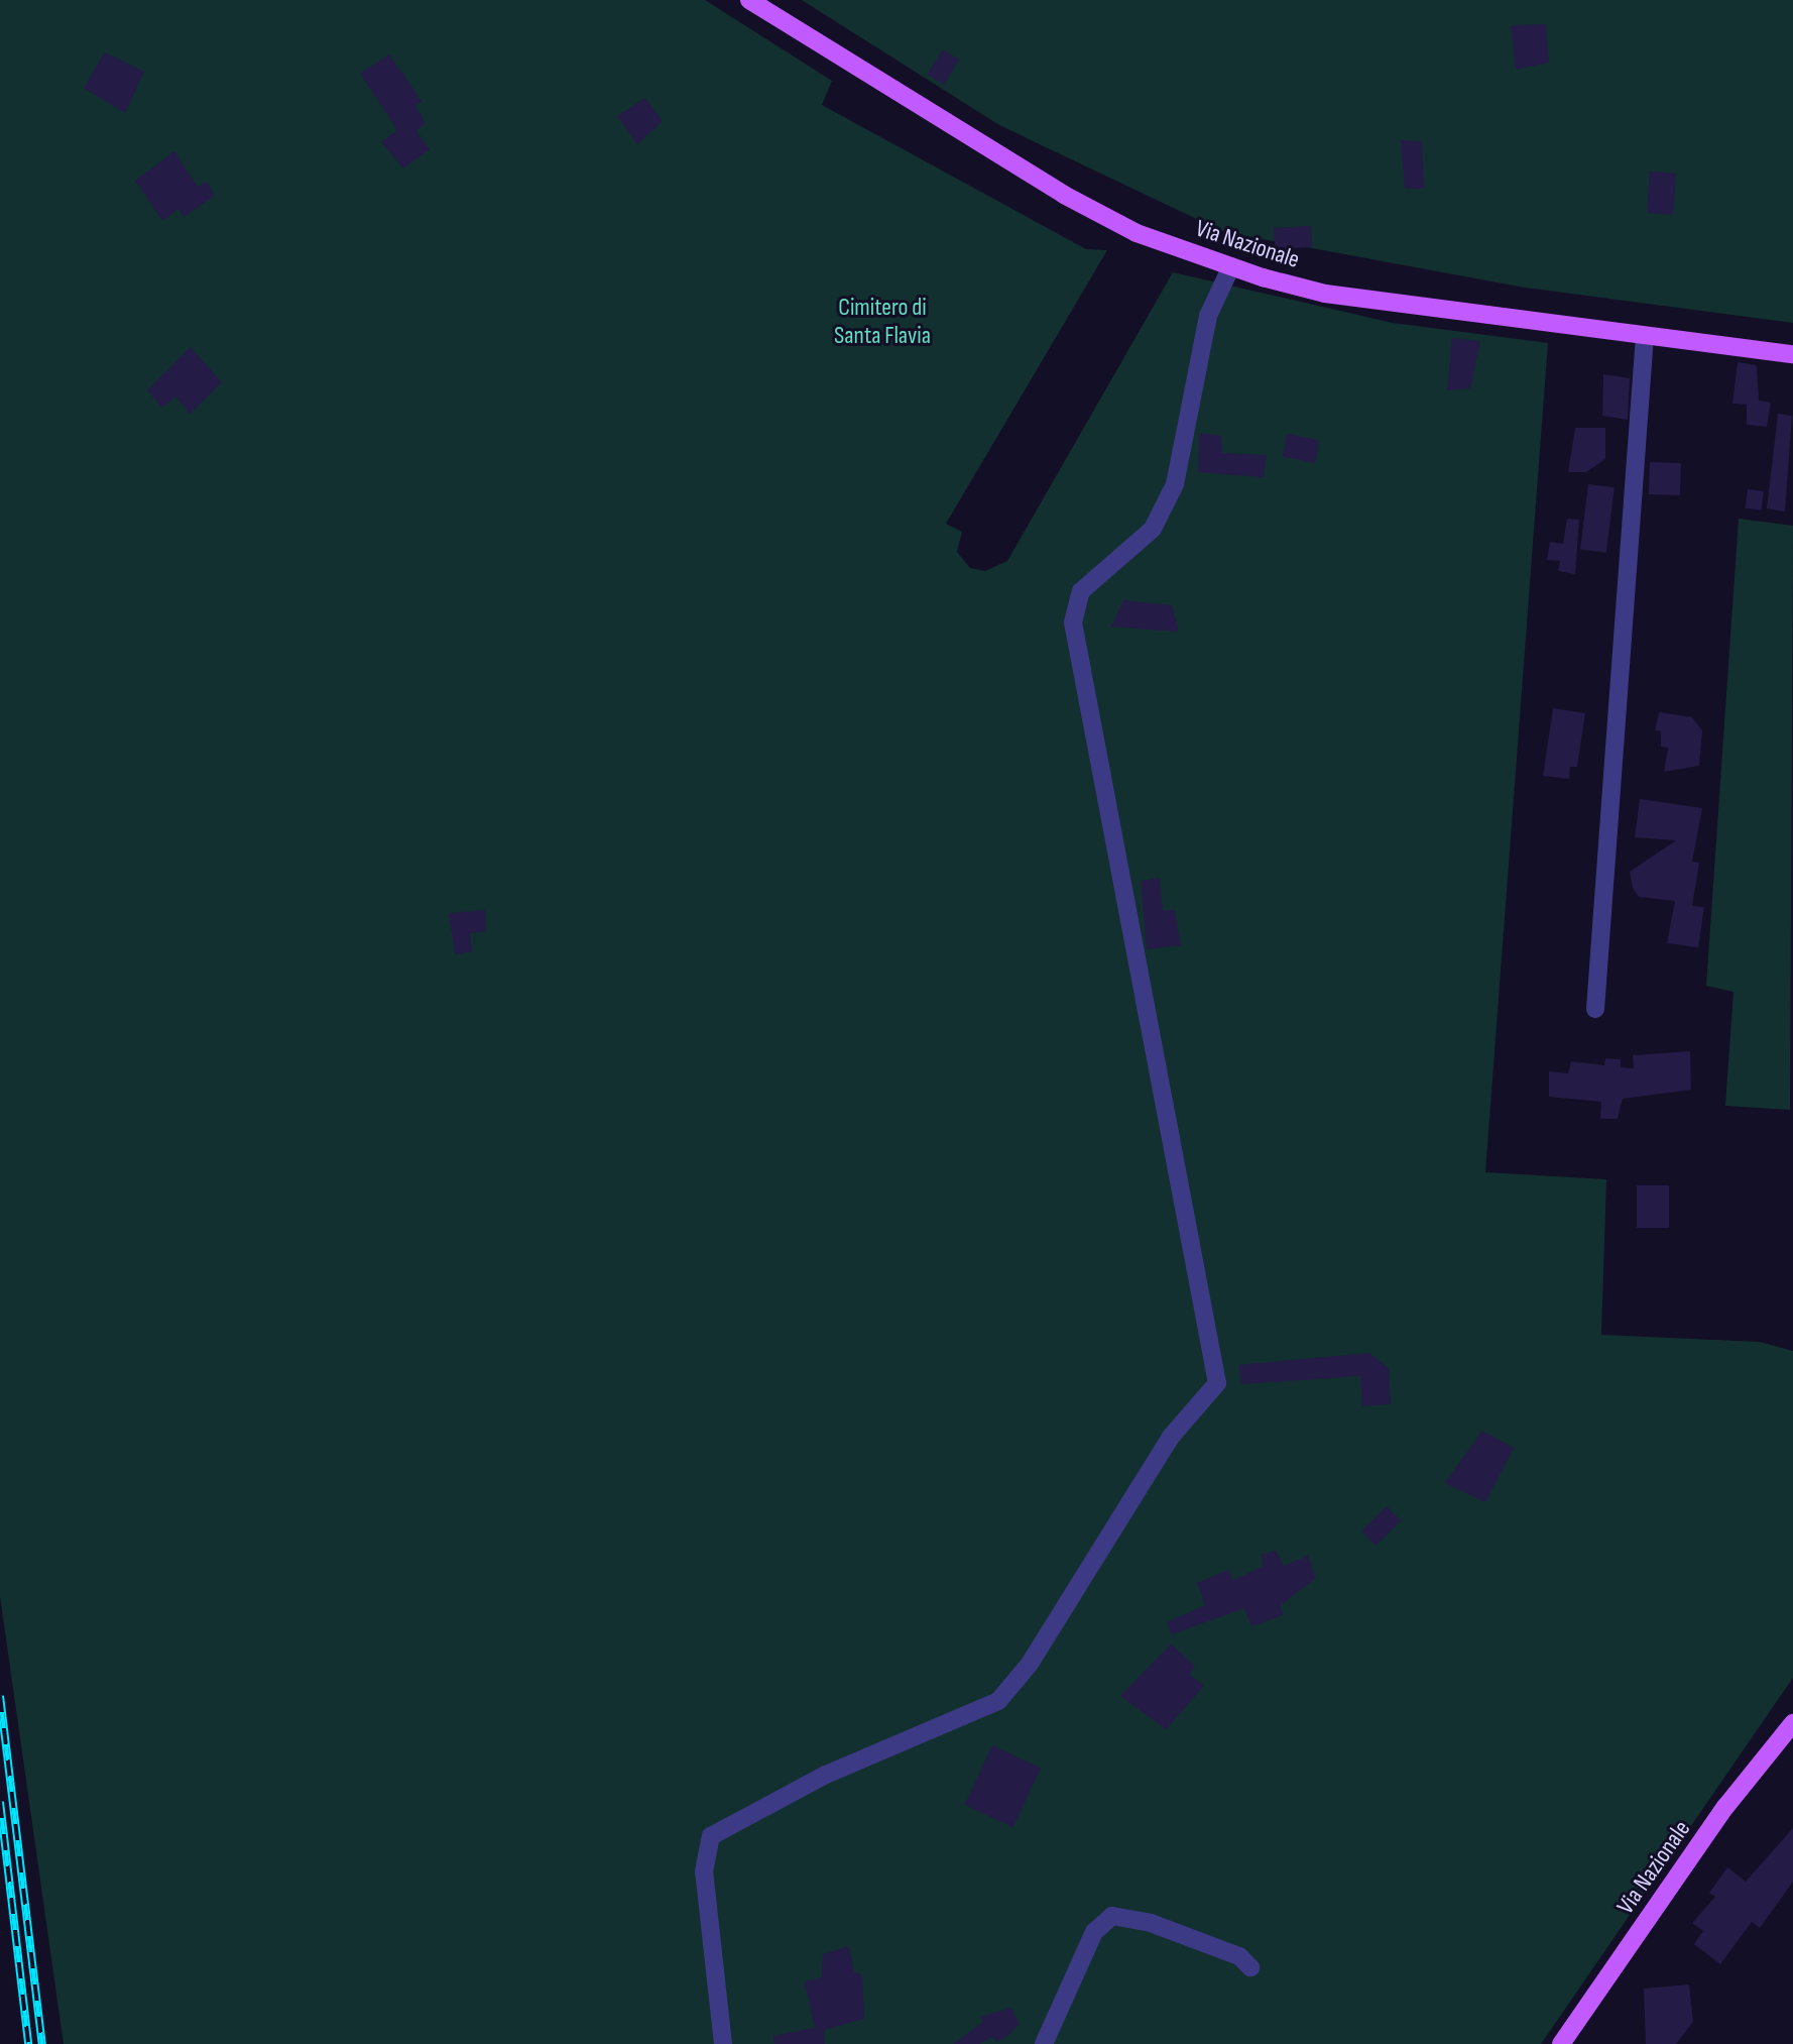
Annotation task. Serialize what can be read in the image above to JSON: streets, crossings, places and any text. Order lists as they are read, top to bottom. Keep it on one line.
{"streets":{"main road":["Via Nazionale"]},"parks":["Cimitero di Santa Flavia"]}
